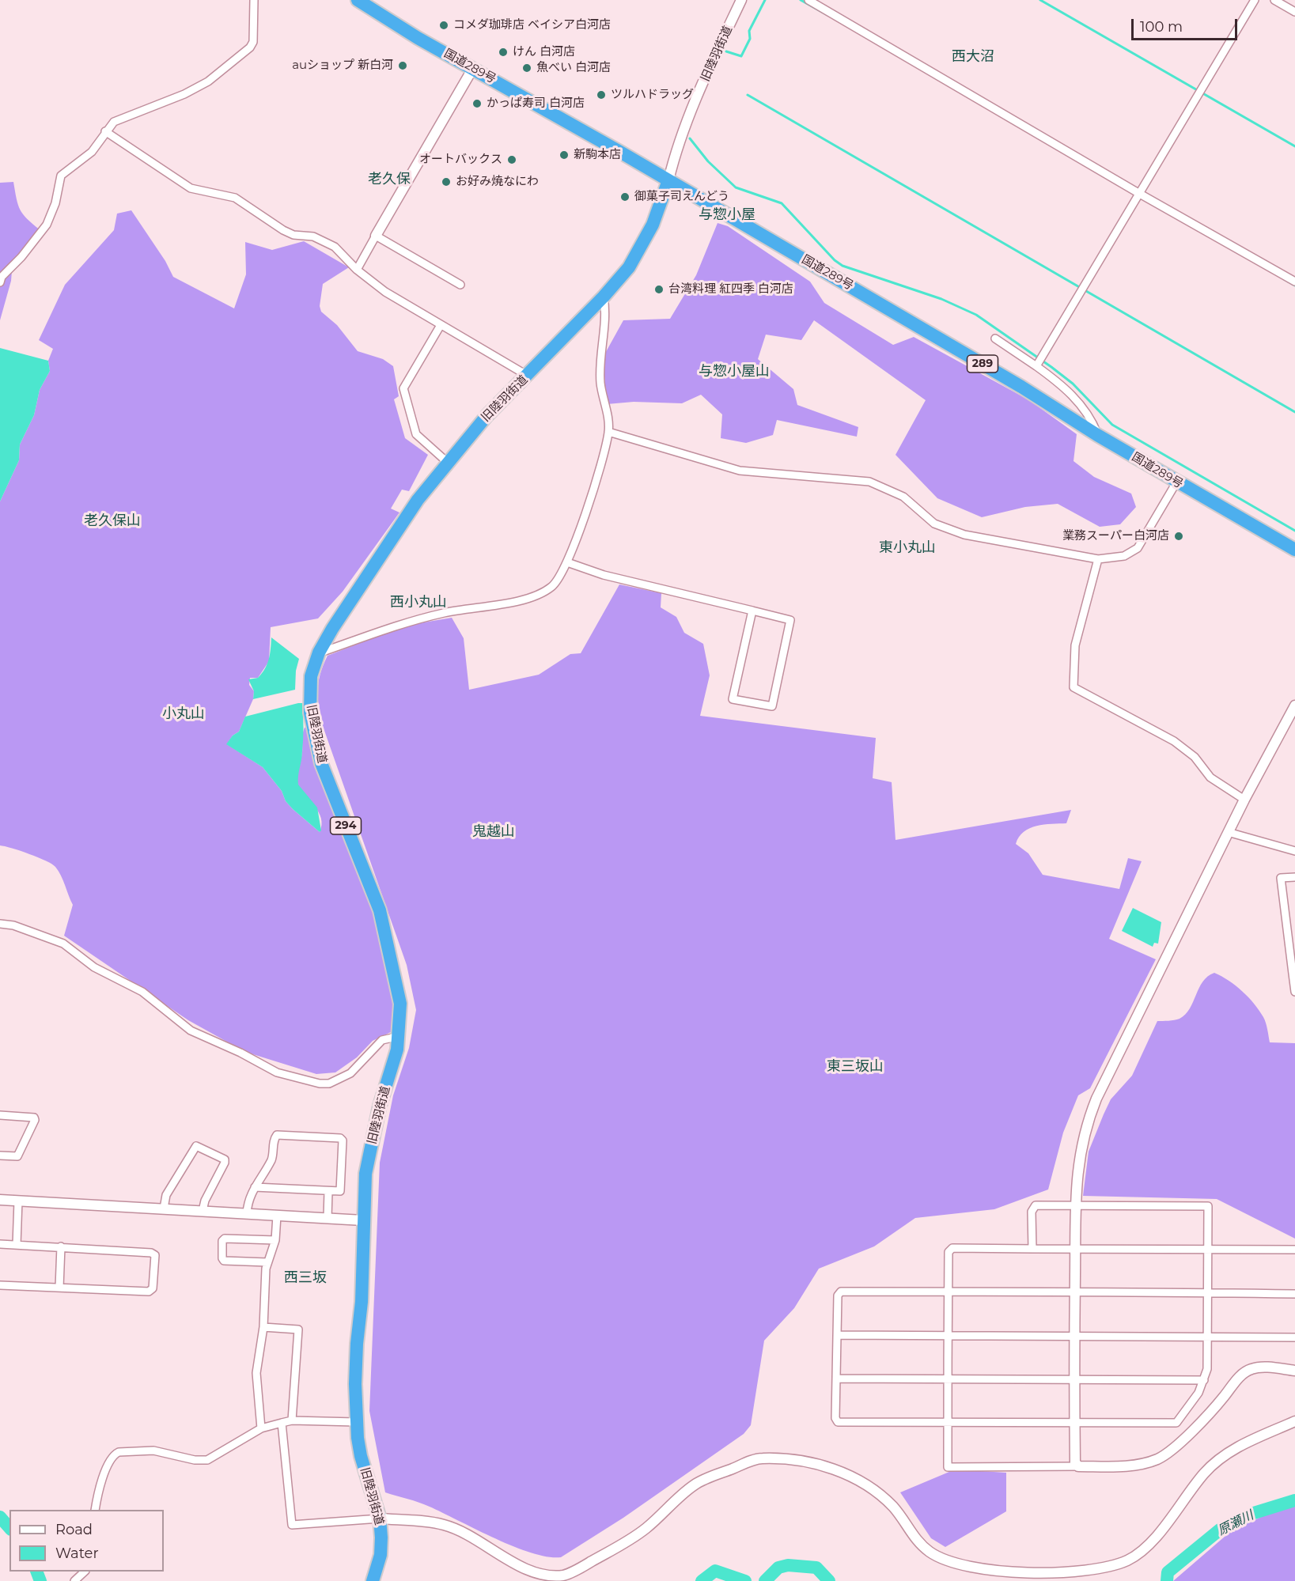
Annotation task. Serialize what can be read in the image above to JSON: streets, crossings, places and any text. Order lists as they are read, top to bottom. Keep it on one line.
{"streets":{"highway":["旧陸羽街道","国道289号","289","294"]},"crossings":[["旧陸羽街道","国道289号"]],"districts":["西大沼","老久保","与惣小屋","与惣小屋山","老久保山","東小丸山","西小丸山","小丸山","鬼越山","東三坂山","西三坂"],"water":["原瀬川"],"places":["コメダ珈琲店 ベイシア白河店","けん 白河店","auショップ 新白河","魚べい 白河店","ツルハドラッグ","かっぱ寿司 白河店","新駒本店","オートバックス","お好み焼なにわ","御菓子司えんどう","台湾料理 紅四季 白河店","業務スーパー白河店"],"legend":["Road","Water"],"scale_bar":"100 m"}
